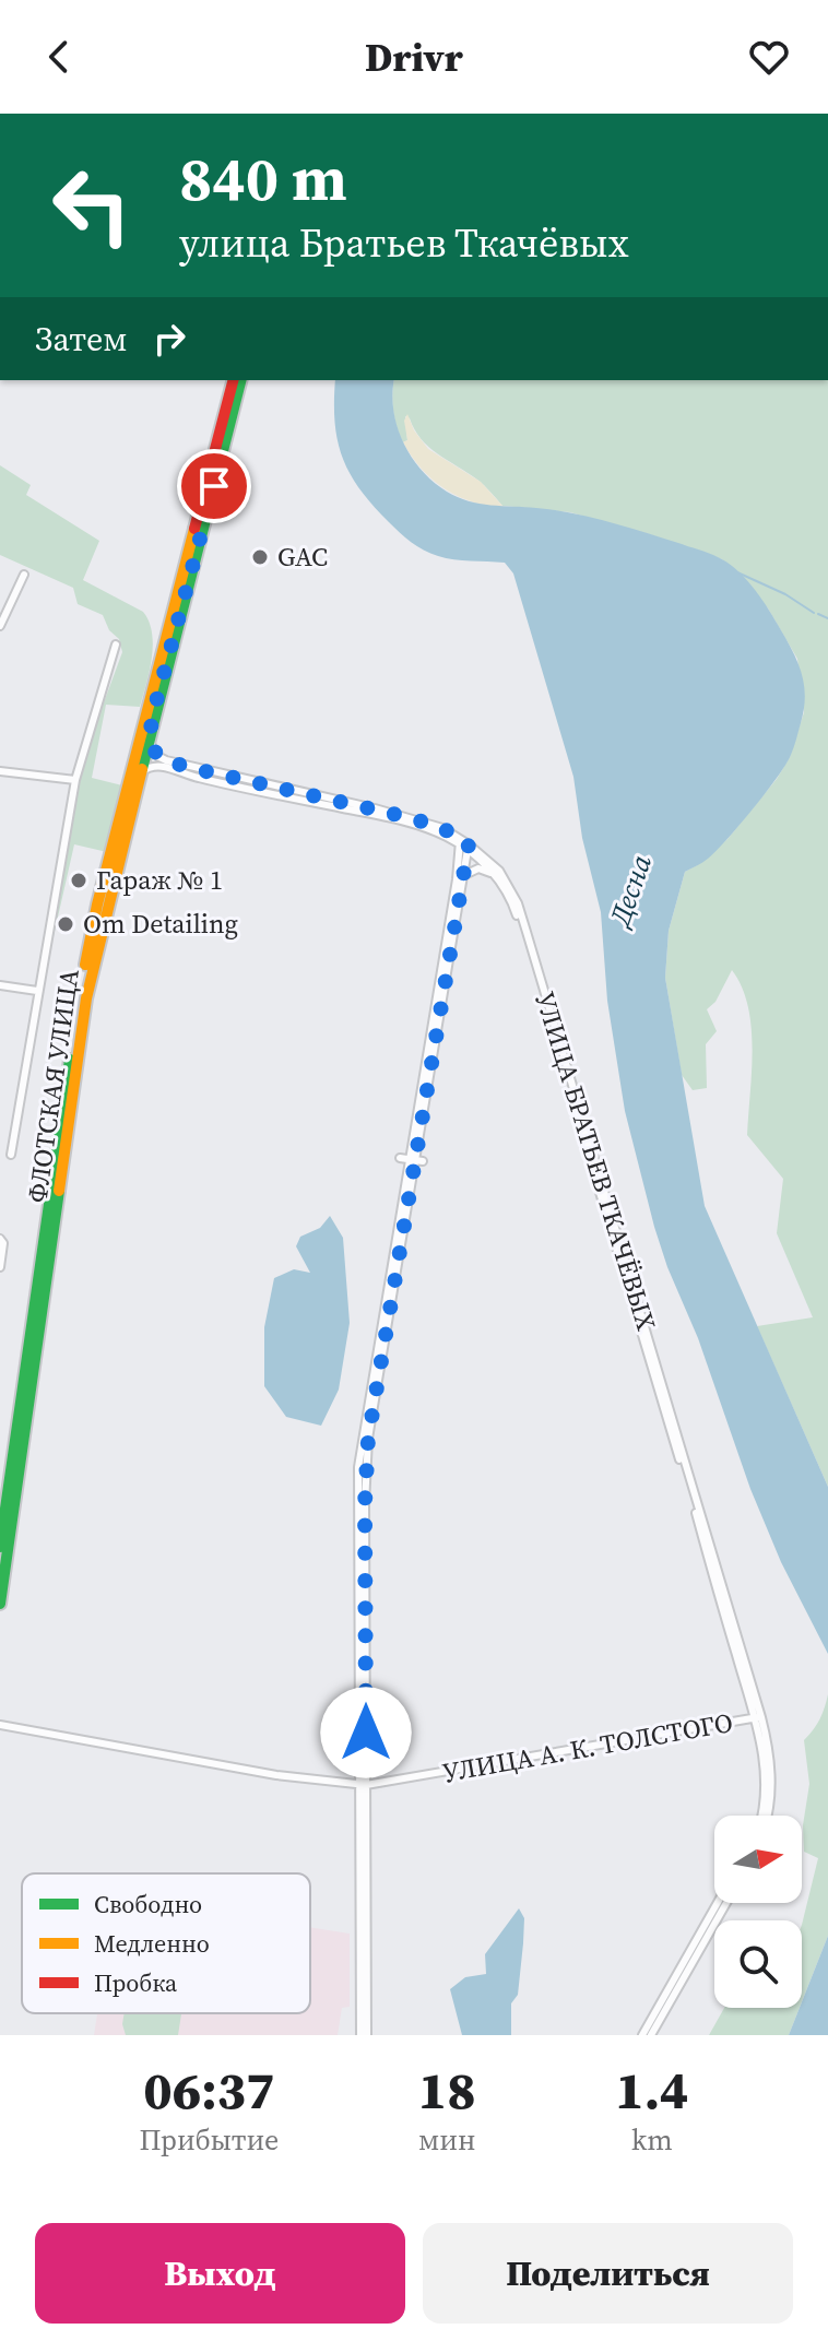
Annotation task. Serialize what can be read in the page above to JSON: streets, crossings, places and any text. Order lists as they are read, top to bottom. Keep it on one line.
{"streets":{"main road":["ФЛОТСКАЯ УЛИЦА"],"street":["УЛИЦА БРАТЬЕВ ТКАЧЁВЫХ","УЛИЦА А. К. ТОЛСТОГО"]},"crossings":[["ФЛОТСКАЯ УЛИЦА","УЛИЦА БРАТЬЕВ ТКАЧЁВЫХ"],["УЛИЦА БРАТЬЕВ ТКАЧЁВЫХ","УЛИЦА А. К. ТОЛСТОГО"]],"water":["Десна"],"places":["GAC","Гараж № 1","Om Detailing"],"legend":["Свободно","Медленно","Пробка"],"north":"right","page":{"header":"Drivr","turn":["840 m","улица Братьев Ткачёвых"],"then":"Затем","eta":["06:37","Прибытие","18","мин","1.4","km"],"buttons":["Выход","Поделиться"]}}
